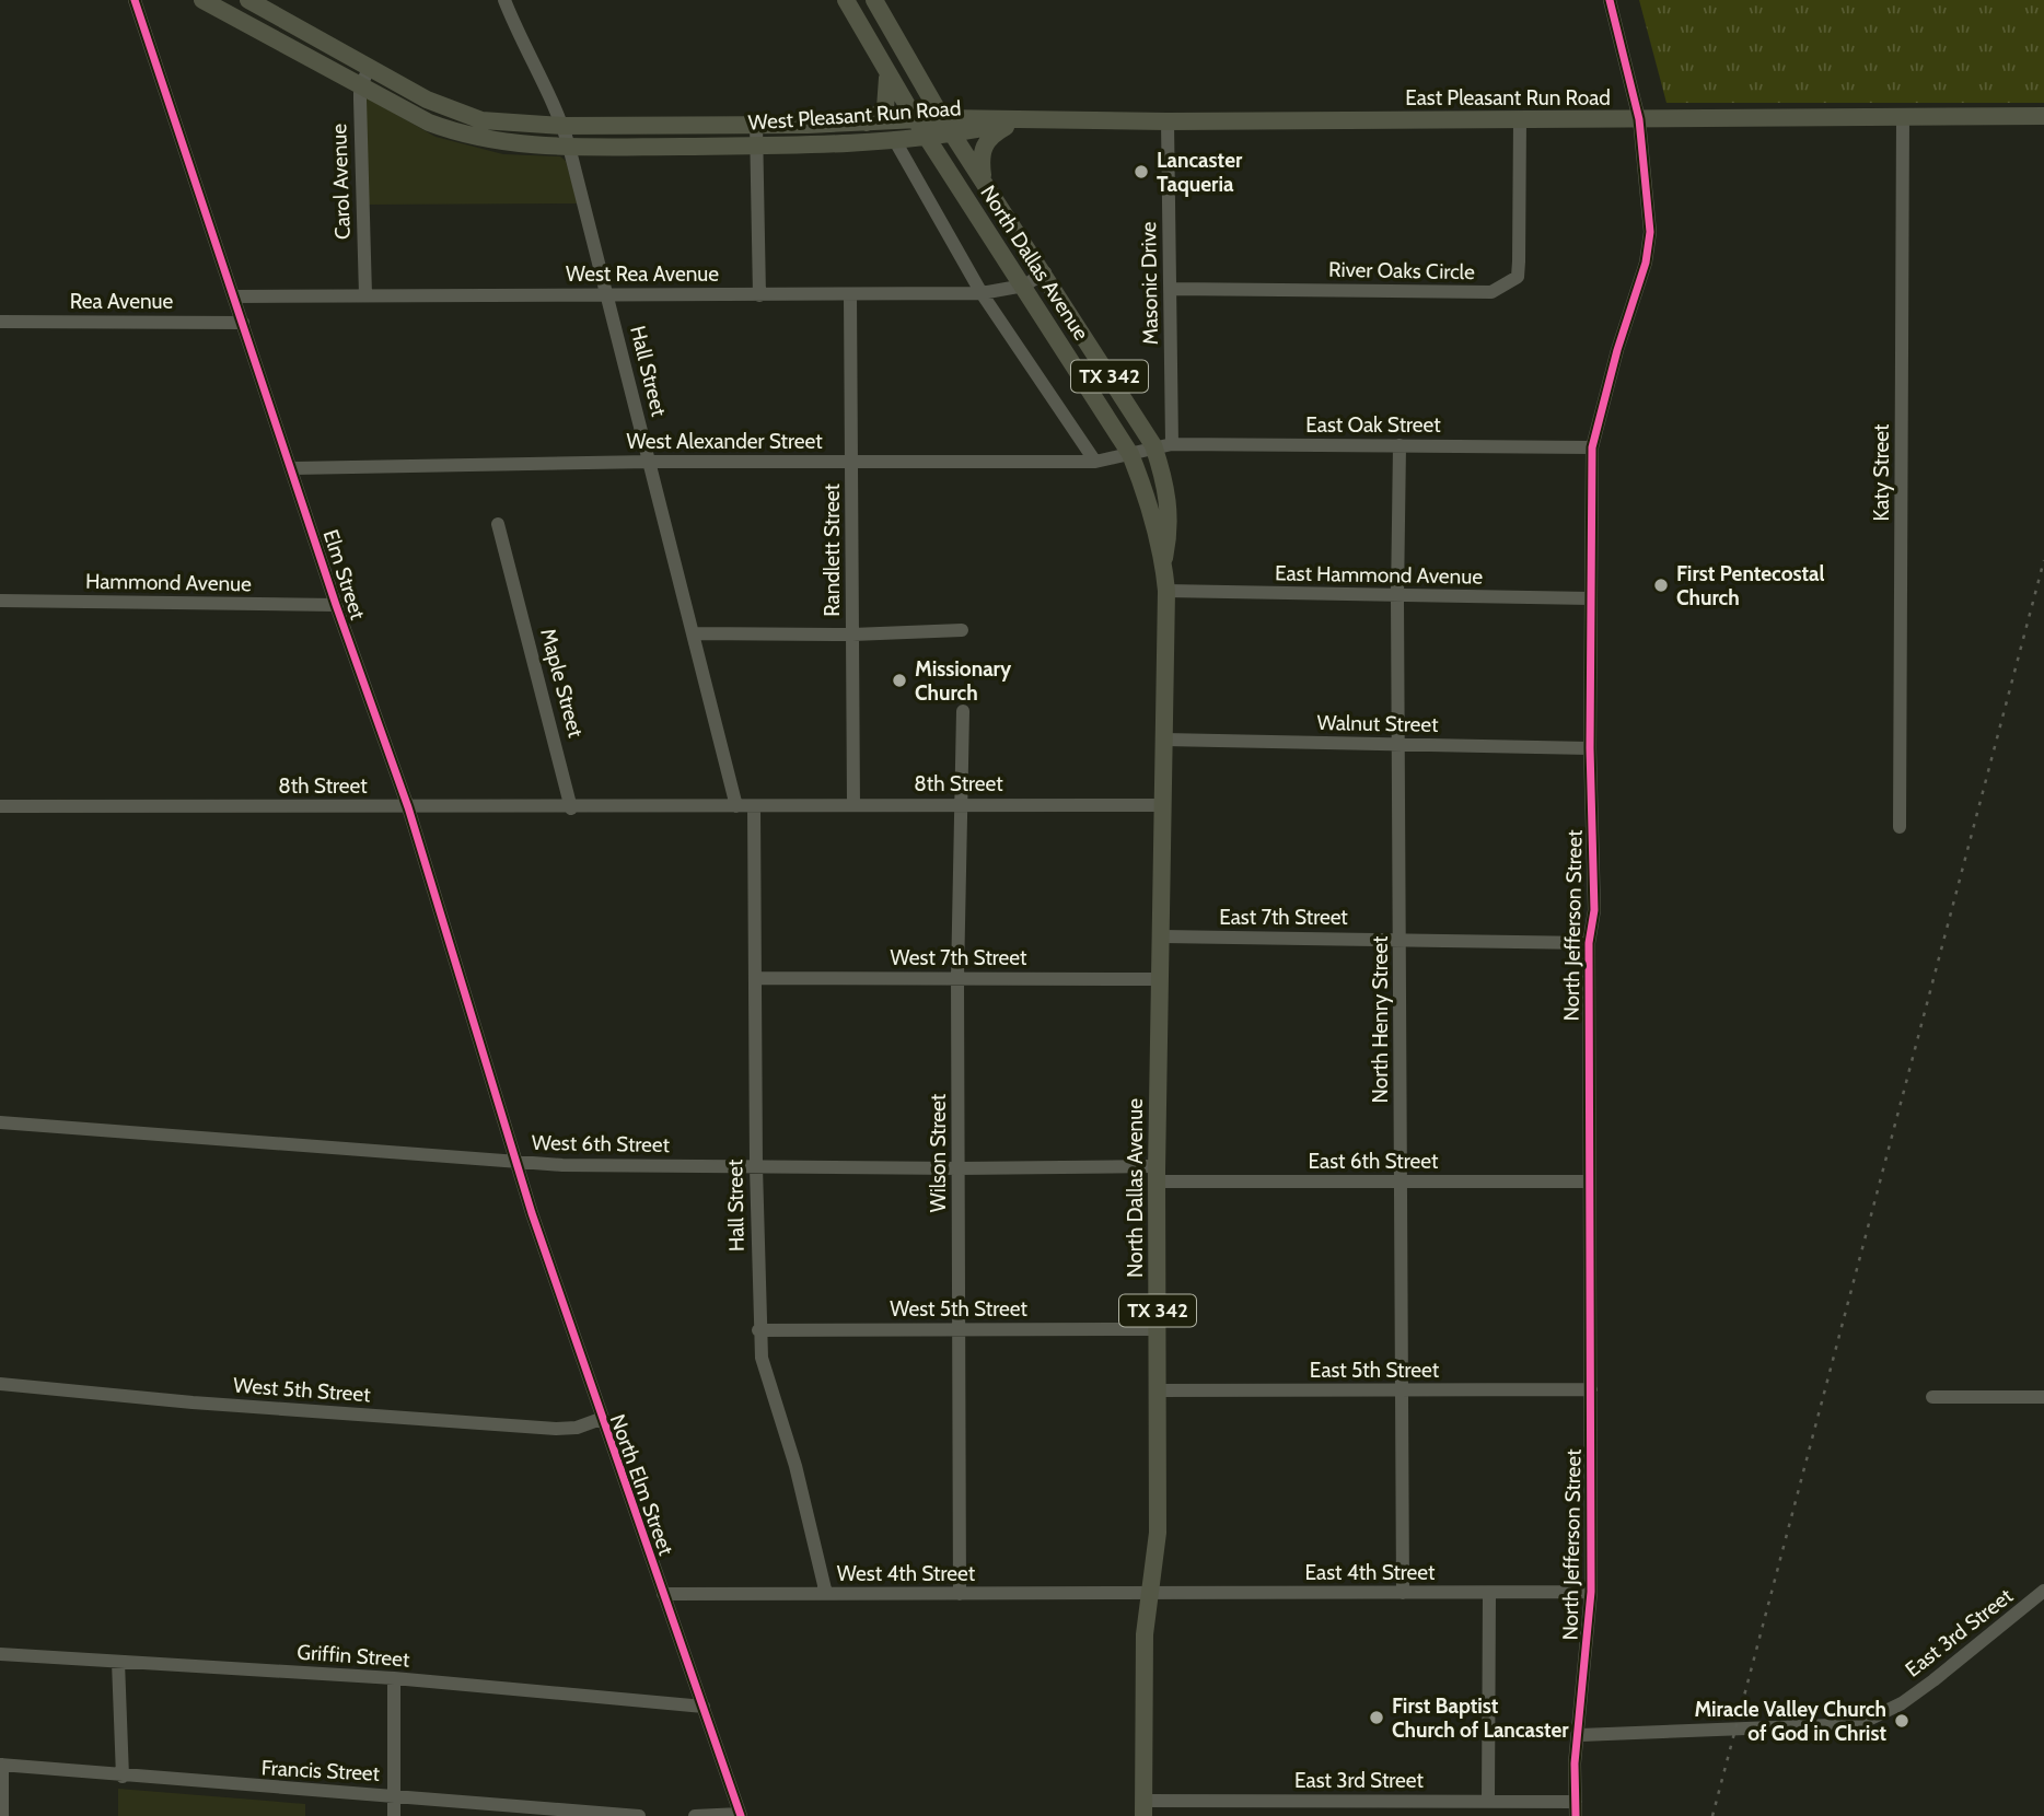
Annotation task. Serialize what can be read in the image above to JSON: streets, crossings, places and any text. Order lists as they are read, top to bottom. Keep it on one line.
{"streets":{"main road":["East Pleasant Run Road","West Pleasant Run Road","North Dallas Avenue","TX 342"],"street":["Carol Avenue","River Oaks Circle","West Rea Avenue","Masonic Drive","Rea Avenue","Hall Street","East Oak Street","West Alexander Street","Katy Street","Randlett Street","Elm Street","East Hammond Avenue","Hammond Avenue","Maple Street","Walnut Street","8th Street","East 7th Street","North Jefferson Street","West 7th Street","North Henry Street","West 6th Street","Wilson Street","East 6th Street","West 5th Street","East 5th Street","North Elm Street","East 4th Street","West 4th Street","East 3rd Street","Griffin Street","Francis Street"]},"crossings":[["East Pleasant Run Road","West Pleasant Run Road"],["East Pleasant Run Road","River Oaks Circle"],["East Pleasant Run Road","Masonic Drive"],["East Pleasant Run Road","Katy Street"],["East Pleasant Run Road","North Jefferson Street"],["West Pleasant Run Road","Carol Avenue"],["West Pleasant Run Road","North Dallas Avenue"],["West Pleasant Run Road","Hall Street"],["Carol Avenue","West Rea Avenue"],["North Dallas Avenue","West Rea Avenue"],["North Dallas Avenue","East Oak Street"],["North Dallas Avenue","West Alexander Street"],["North Dallas Avenue","East Hammond Avenue"],["North Dallas Avenue","Walnut Street"],["North Dallas Avenue","8th Street"],["North Dallas Avenue","East 7th Street"],["North Dallas Avenue","West 7th Street"],["North Dallas Avenue","West 6th Street"],["North Dallas Avenue","East 6th Street"],["North Dallas Avenue","West 5th Street"],["North Dallas Avenue","East 5th Street"],["North Dallas Avenue","East 4th Street"],["North Dallas Avenue","West 4th Street"],["North Dallas Avenue","East 3rd Street"],["River Oaks Circle","Masonic Drive"],["West Rea Avenue","Hall Street"],["West Rea Avenue","Randlett Street"],["West Rea Avenue","Elm Street"],["Masonic Drive","East Oak Street"],["Rea Avenue","Elm Street"],["Hall Street","West Alexander Street"],["Hall Street","8th Street"],["Hall Street","West 7th Street"],["Hall Street","West 6th Street"],["Hall Street","West 5th Street"],["Hall Street","West 4th Street"],["East Oak Street","West Alexander Street"],["East Oak Street","North Jefferson Street"],["East Oak Street","North Henry Street"],["West Alexander Street","Randlett Street"],["West Alexander Street","Elm Street"],["Randlett Street","8th Street"],["Elm Street","Hammond Avenue"],["Elm Street","8th Street"],["Elm Street","West 6th Street"],["Elm Street","North Elm Street"],["East Hammond Avenue","North Jefferson Street"],["East Hammond Avenue","North Henry Street"],["Maple Street","8th Street"],["Walnut Street","North Jefferson Street"],["Walnut Street","North Henry Street"],["8th Street","Wilson Street"],["East 7th Street","North Jefferson Street"],["East 7th Street","North Henry Street"],["North Jefferson Street","East 6th Street"],["North Jefferson Street","East 5th Street"],["North Jefferson Street","East 4th Street"],["North Jefferson Street","East 3rd Street"],["West 7th Street","Wilson Street"],["North Henry Street","East 6th Street"],["North Henry Street","East 5th Street"],["North Henry Street","East 4th Street"],["West 6th Street","Wilson Street"],["West 6th Street","East 6th Street"],["West 6th Street","North Elm Street"],["Wilson Street","West 5th Street"],["Wilson Street","West 4th Street"],["West 5th Street","North Elm Street"],["North Elm Street","West 4th Street"],["North Elm Street","Griffin Street"],["East 4th Street","West 4th Street"]],"places":["Lancaster Taqueria","First Pentecostal Church","Missionary Church","First Baptist Church of Lancaster","Miracle Valley Church of God in Christ"]}
